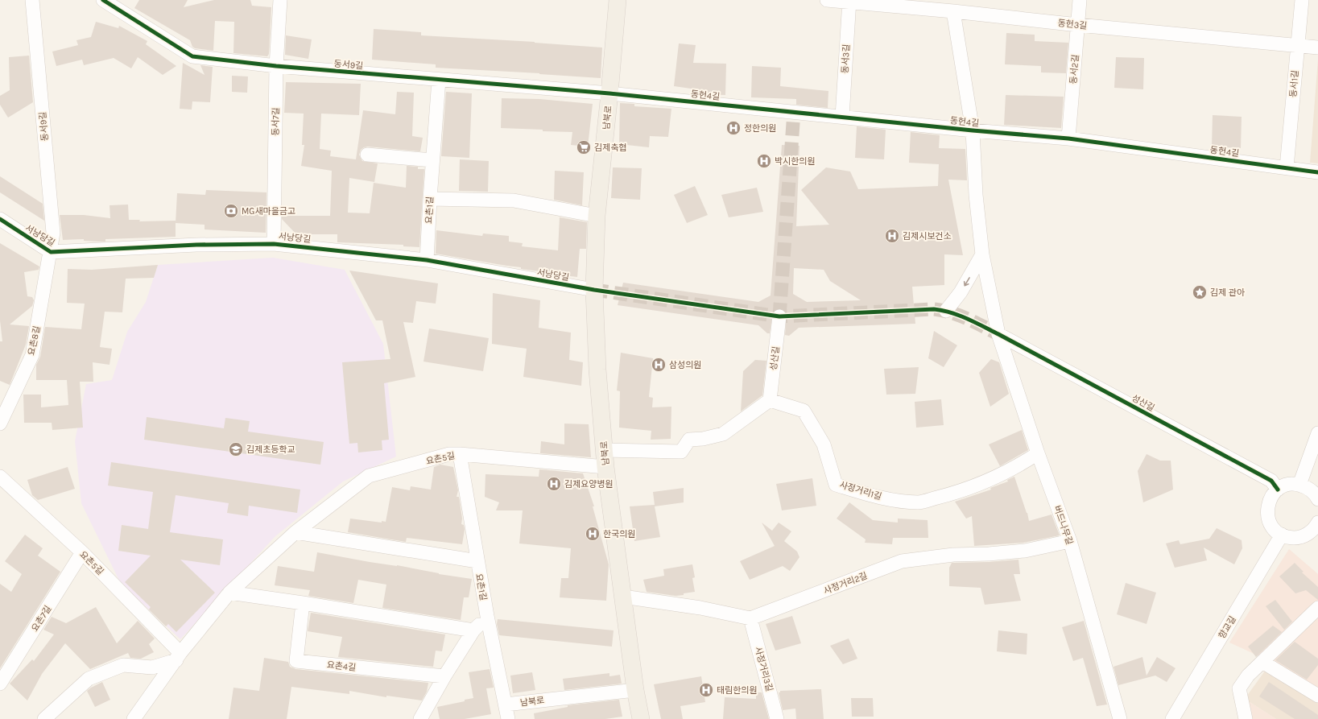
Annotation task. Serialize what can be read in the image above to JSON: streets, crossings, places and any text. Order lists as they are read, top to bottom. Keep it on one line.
{"streets":{"main road":["남북로"],"street":["동헌3길","동서3길","동서9길","동서2길","동서1길","동헌4길","동서7길","요촌1길","서낭당길","요촌8길","성산길","요촌5길","사정거리1길","버드나무길","사정거리2길","요촌7길","향교길","요촌4길","사정거리3길"]},"crossings":[["동헌3길","동서3길"],["동헌3길","동서2길"],["동헌3길","동서1길"],["동헌3길","동헌4길"],["동서3길","동헌4길"],["동서9길","동헌4길"],["동서9길","남북로"],["동서9길","동서7길"],["동서9길","요촌1길"],["동서9길","서낭당길"],["동서9길","요촌8길"],["동서2길","동헌4길"],["동서1길","동헌4길"],["동헌4길","남북로"],["동헌4길","성산길"],["동헌4길","버드나무길"],["남북로","요촌1길"],["남북로","서낭당길"],["남북로","요촌5길"],["동서7길","서낭당길"],["요촌1길","서낭당길"],["요촌1길","요촌5길"],["서낭당길","요촌8길"],["성산길","사정거리1길"],["성산길","버드나무길"],["요촌5길","요촌7길"],["사정거리1길","버드나무길"],["버드나무길","사정거리2길"],["사정거리2길","사정거리3길"]],"places":{"hospital":["정한의원","박시한의원","김제시보건소","삼성의원","김제요양병원","한국의원","태림한의원"],"supermarket":["김제축협"],"bank":["MG새마을금고"],"place":["김제 관아"],"school or university":["김제초등학교"]}}
